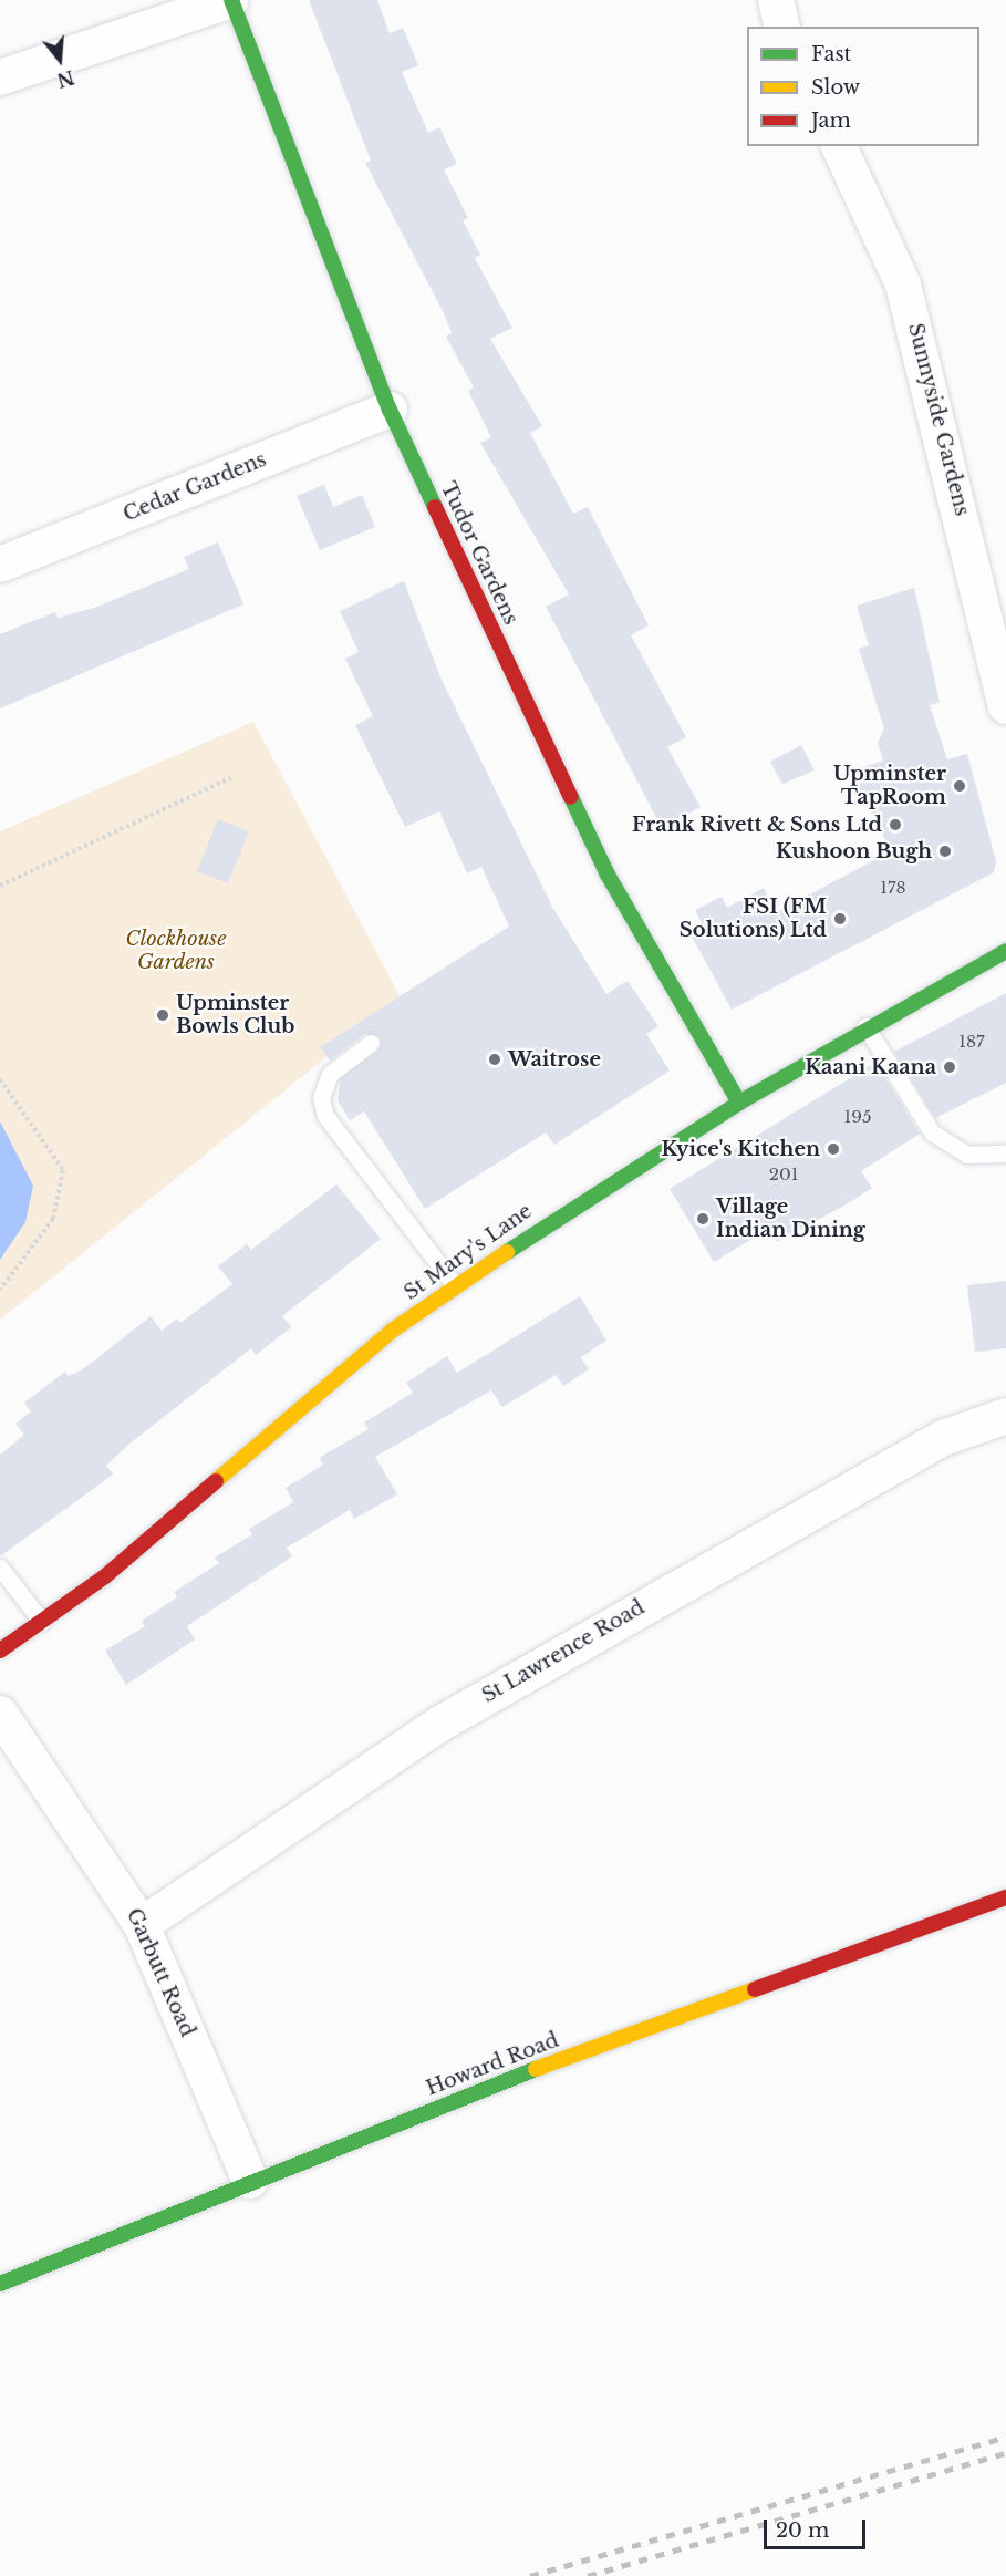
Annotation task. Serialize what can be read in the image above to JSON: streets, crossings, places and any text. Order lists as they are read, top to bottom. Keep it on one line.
{"streets":{"street":["Sunnyside Gardens","Cedar Gardens","Tudor Gardens","St Mary's Lane","St Lawrence Road","Garbutt Road","Howard Road"]},"crossings":[["Cedar Gardens","Tudor Gardens"],["Tudor Gardens","St Mary's Lane"],["St Lawrence Road","Garbutt Road"],["Garbutt Road","Howard Road"]],"parks":["Clockhouse Gardens"],"places":["Upminster TapRoom","Frank Rivett & Sons Ltd","Kushoon Bugh","FSI (FM Solutions) Ltd","Upminster Bowls Club","Waitrose","Kaani Kaana","Kyice's Kitchen","Village Indian Dining"],"house_numbers":["178","187","195","201"],"legend":["Fast","Slow","Jam"],"scale_bar":"20 m","north":"bottom"}
